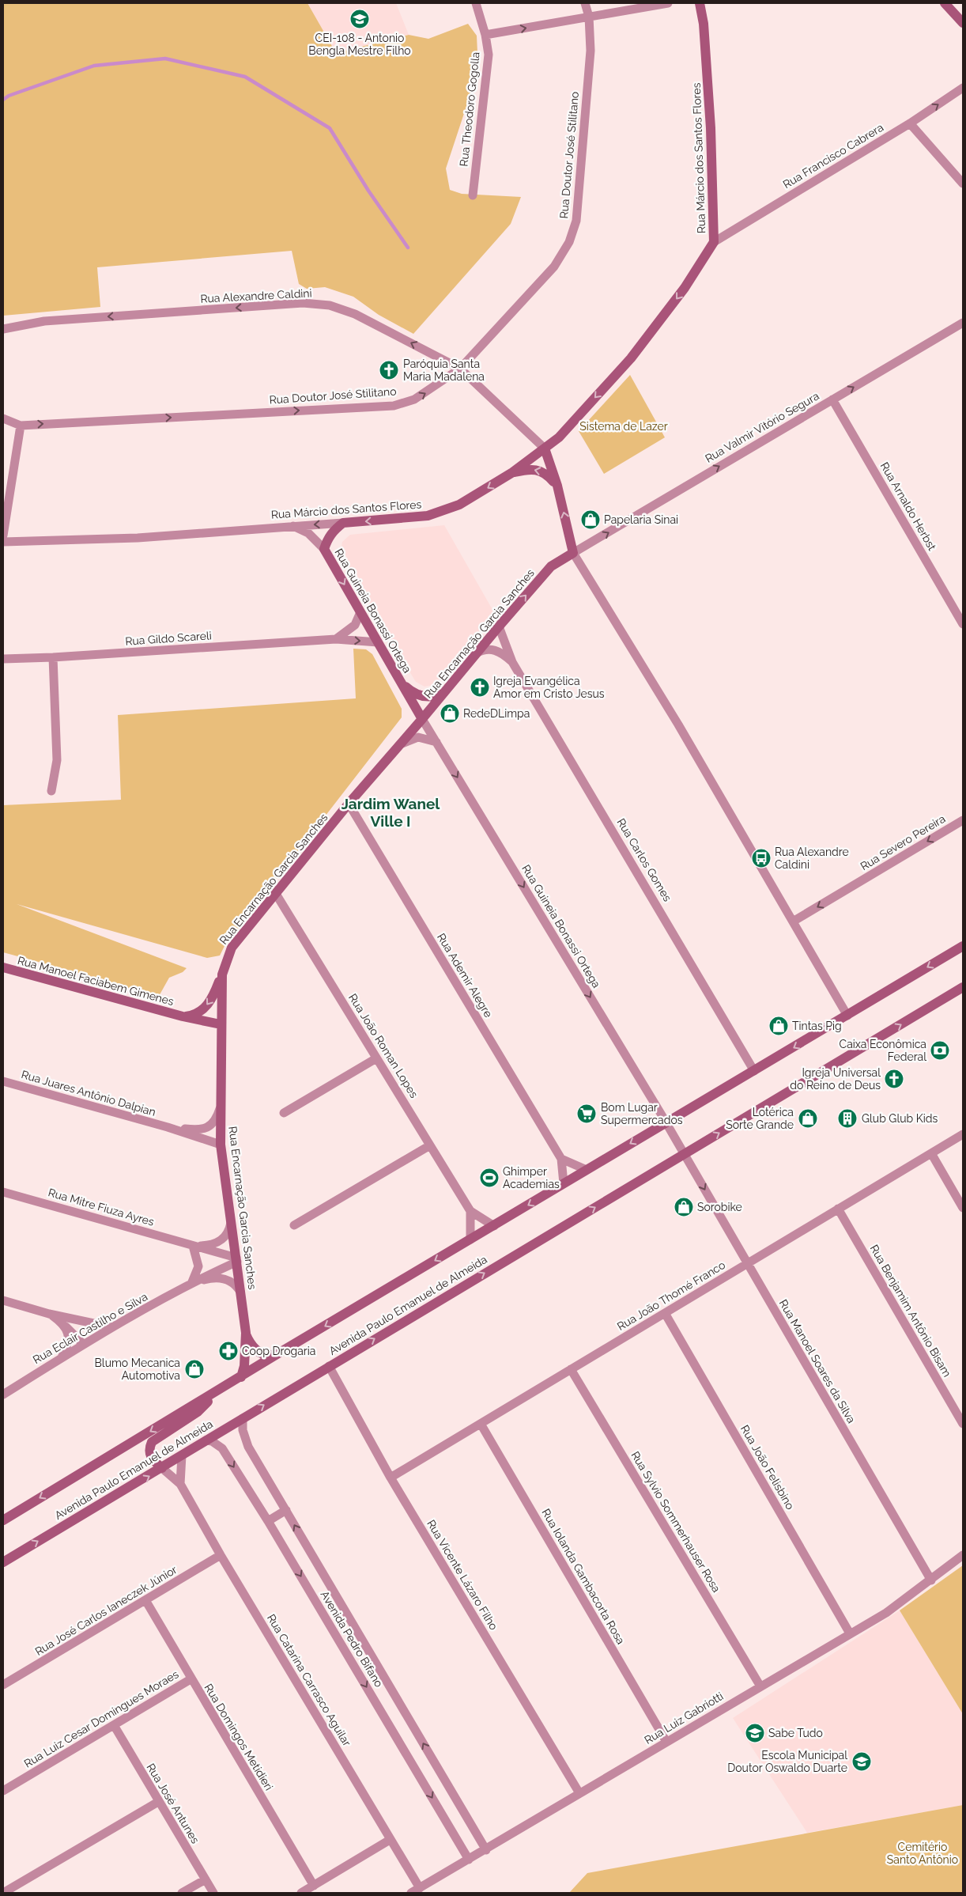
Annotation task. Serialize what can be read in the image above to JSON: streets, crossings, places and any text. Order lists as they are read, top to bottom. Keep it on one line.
{"streets":{"street":["Rua Theodoro Gogolla","Rua Doutor José Stilitano","Rua Francisco Cabrera","Rua Márcio dos Santos Flores","Rua Alexandre Caldini","Rua Valmir Vitório Segura","Rua Arnaldo Herbst","Rua Guineia Bonassi Ortega","Rua Encarnação Garcia Sanches","Rua Gildo Scareli","Rua Severo Pereira","Rua Carlos Gomes","Rua Ademir Alegre","Rua Manoel Faciabem Gimenes","Rua João Roman Lopes","Rua Juares Antônio Dalpian","Rua Mitre Fiuza Ayres","Rua João Thomé Franco","Avenida Paulo Emanuel de Almeida","Rua Benjamim Antônio Bisam","Rua Eclair Castilho e Silva","Rua Manoel Soares da Silva","Rua João Felisbino","Rua Sylvio Sommerhauser Rosa","Rua Vicente Lázaro Filho","Rua Iolanda Gambacorta Rosa","Rua José Carlos Ianeczek Júnior","Avenida Pedro Bifano","Rua Catarina Carrasco Aguilar","Rua Luiz Gabriotti","Rua Luiz Cesar Domingues Moraes","Rua Domingos Metidieri","Rua José Antunes"]},"crossings":[["Rua Doutor José Stilitano","Rua Alexandre Caldini"],["Rua Francisco Cabrera","Rua Márcio dos Santos Flores"],["Rua Márcio dos Santos Flores","Rua Alexandre Caldini"],["Rua Márcio dos Santos Flores","Rua Guineia Bonassi Ortega"],["Rua Alexandre Caldini","Rua Valmir Vitório Segura"],["Rua Alexandre Caldini","Rua Encarnação Garcia Sanches"],["Rua Alexandre Caldini","Rua Severo Pereira"],["Rua Valmir Vitório Segura","Rua Arnaldo Herbst"],["Rua Valmir Vitório Segura","Rua Encarnação Garcia Sanches"],["Rua Guineia Bonassi Ortega","Rua Encarnação Garcia Sanches"],["Rua Guineia Bonassi Ortega","Rua Gildo Scareli"],["Rua Encarnação Garcia Sanches","Rua Carlos Gomes"],["Rua Encarnação Garcia Sanches","Rua Ademir Alegre"],["Rua Encarnação Garcia Sanches","Rua Manoel Faciabem Gimenes"],["Rua Encarnação Garcia Sanches","Rua João Roman Lopes"],["Rua Encarnação Garcia Sanches","Rua Juares Antônio Dalpian"],["Rua Encarnação Garcia Sanches","Rua Mitre Fiuza Ayres"],["Rua Encarnação Garcia Sanches","Rua Eclair Castilho e Silva"],["Rua Mitre Fiuza Ayres","Rua Eclair Castilho e Silva"],["Rua João Thomé Franco","Rua Benjamim Antônio Bisam"],["Rua João Thomé Franco","Rua Manoel Soares da Silva"],["Rua João Thomé Franco","Rua João Felisbino"],["Rua João Thomé Franco","Rua Sylvio Sommerhauser Rosa"],["Rua João Thomé Franco","Rua Vicente Lázaro Filho"],["Rua João Thomé Franco","Rua Iolanda Gambacorta Rosa"],["Avenida Paulo Emanuel de Almeida","Rua Manoel Soares da Silva"],["Avenida Paulo Emanuel de Almeida","Rua Vicente Lázaro Filho"],["Avenida Paulo Emanuel de Almeida","Avenida Pedro Bifano"],["Avenida Paulo Emanuel de Almeida","Rua Catarina Carrasco Aguilar"],["Rua Manoel Soares da Silva","Rua Luiz Gabriotti"],["Rua João Felisbino","Rua Luiz Gabriotti"],["Rua Sylvio Sommerhauser Rosa","Rua Luiz Gabriotti"],["Rua Vicente Lázaro Filho","Rua Luiz Gabriotti"],["Rua Iolanda Gambacorta Rosa","Rua Luiz Gabriotti"],["Rua José Carlos Ianeczek Júnior","Rua Catarina Carrasco Aguilar"],["Rua José Carlos Ianeczek Júnior","Rua Domingos Metidieri"],["Avenida Pedro Bifano","Rua Luiz Gabriotti"],["Rua Catarina Carrasco Aguilar","Rua Luiz Gabriotti"],["Rua Luiz Cesar Domingues Moraes","Rua Domingos Metidieri"],["Rua Luiz Cesar Domingues Moraes","Rua José Antunes"]],"one_way":["Rua Doutor José Stilitano","Rua Márcio dos Santos Flores","Rua Alexandre Caldini","Rua Valmir Vitório Segura","Rua Guineia Bonassi Ortega","Rua Severo Pereira"],"districts":["Jardim Wanel Ville I"],"parks":["Sistema de Lazer","Cemitério Santo Antônio"],"places":{"school or university":["CEI-108 - Antonio Bengla Mestre Filho","Sabe Tudo","Escola Municipal Doutor Oswaldo Duarte"],"church":["Paróquia Santa Maria Madalena","Igreja Evangélica Amor em Cristo Jesus","Igreja Universal do Reino de Deus"],"shop":["Papelaria Sinai","RedeDLimpa","Tintas Pig","Lotérica Sorte Grande","Sorobike","Blumo Mecanica Automotiva"],"bus stop":["Rua Alexandre Caldini"],"bank":["Caixa Econômica Federal"],"supermarket":["Bom Lugar Supermercados"],"building":["Glub Glub Kids"],"sports":["Ghimper Academias"],"pharmacy":["Coop Drogaria"]}}
